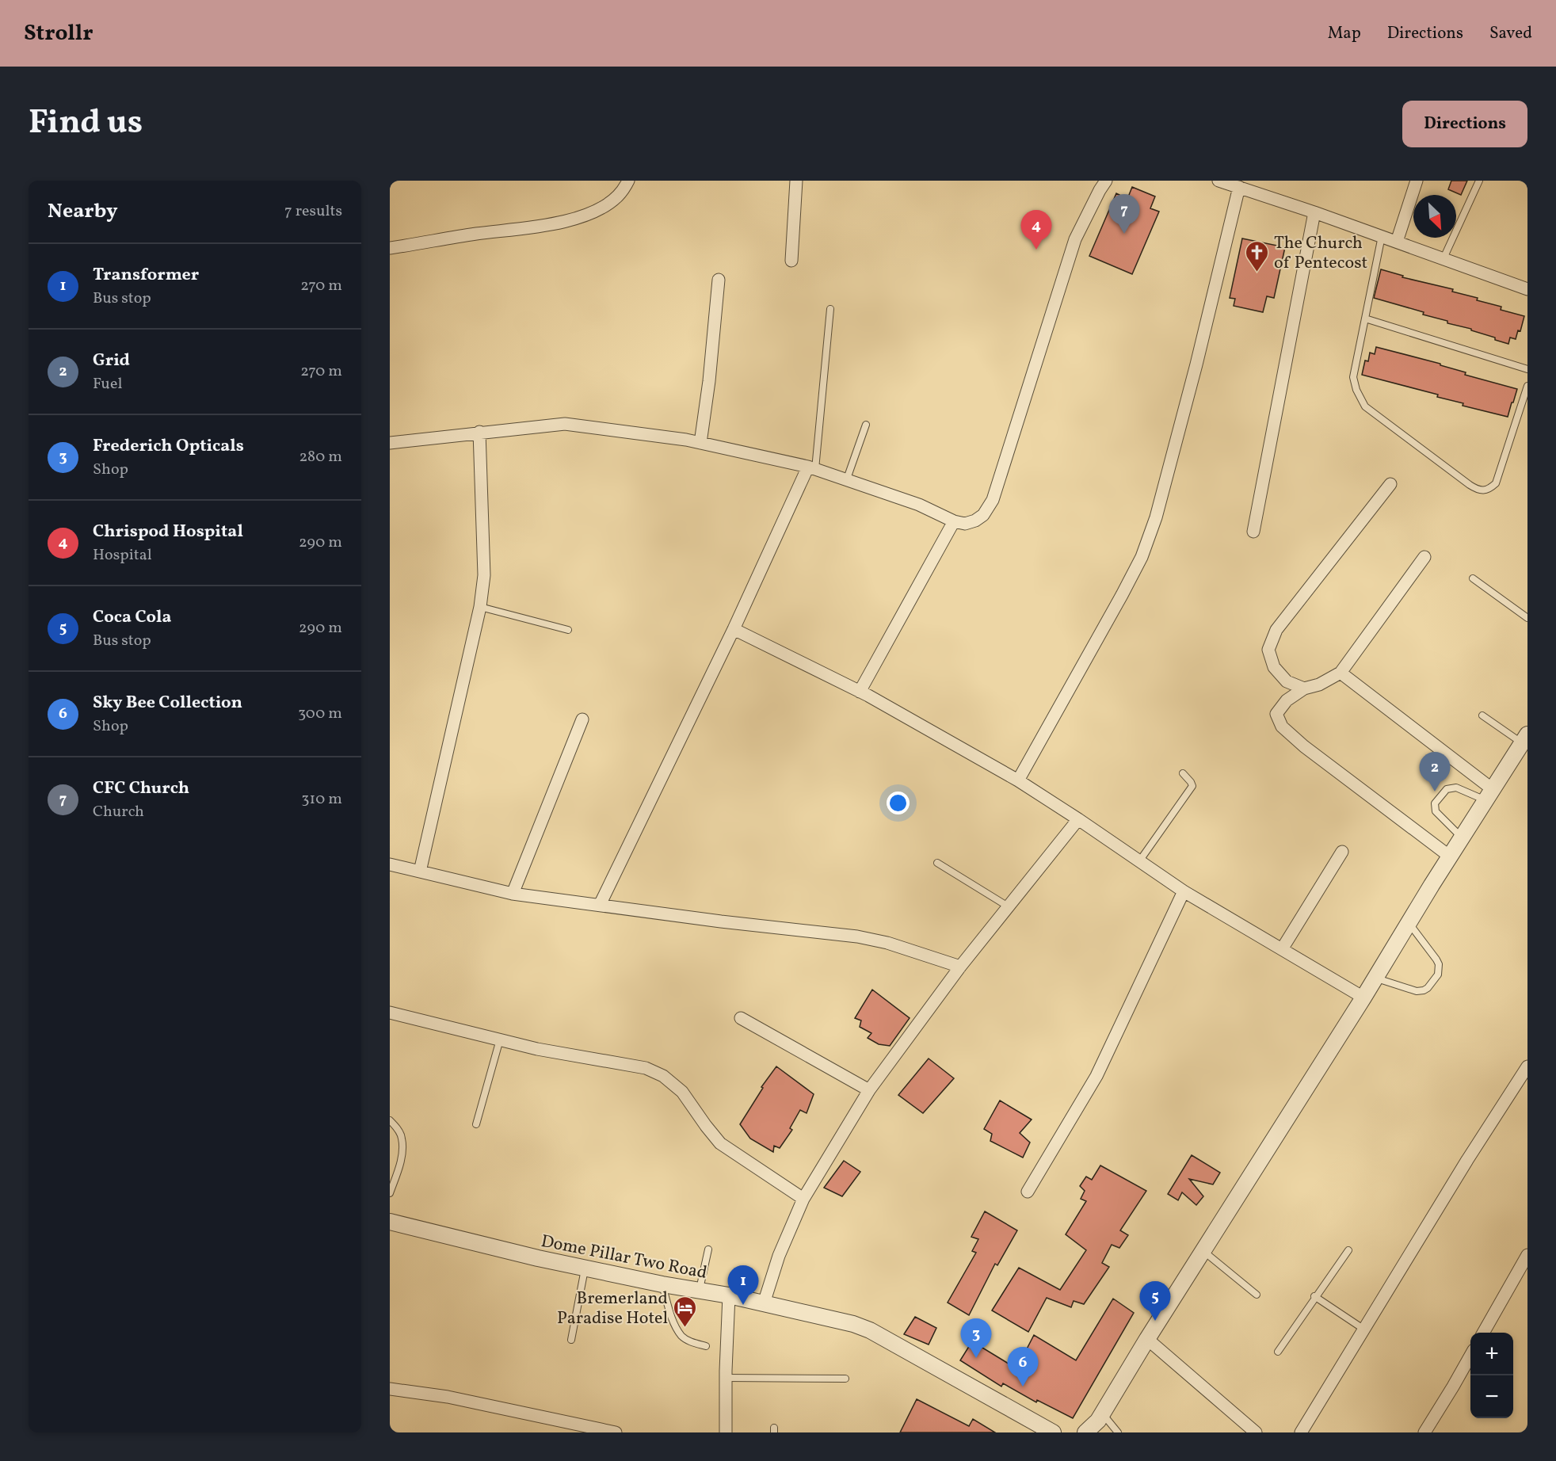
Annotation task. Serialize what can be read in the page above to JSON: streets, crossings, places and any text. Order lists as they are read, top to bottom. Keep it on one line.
{"streets":{"street":["Dome Pillar Two Road"]},"places":{"church":["The Church of Pentecost"],"hotel":["Bremerland Paradise Hotel"]},"north":"bottom right","page":{"header":"Strollr","nav":["Map","Directions","Saved"],"title":"Find us","buttons":"Directions","heading":["Nearby","7 results"],"pins":["7","4","2","1","5","3","6"],"list":[{"mark":"1","name":"Transformer","note":"Bus stop","value":"270 m"},{"mark":"2","name":"Grid","note":"Fuel","value":"270 m"},{"mark":"3","name":"Frederich Opticals","note":"Shop","value":"280 m"},{"mark":"4","name":"Chrispod Hospital","note":"Hospital","value":"290 m"},{"mark":"5","name":"Coca Cola","note":"Bus stop","value":"290 m"},{"mark":"6","name":"Sky Bee Collection","note":"Shop","value":"300 m"},{"mark":"7","name":"CFC Church","note":"Church","value":"310 m"}],"map_buttons":["+","−"]}}
